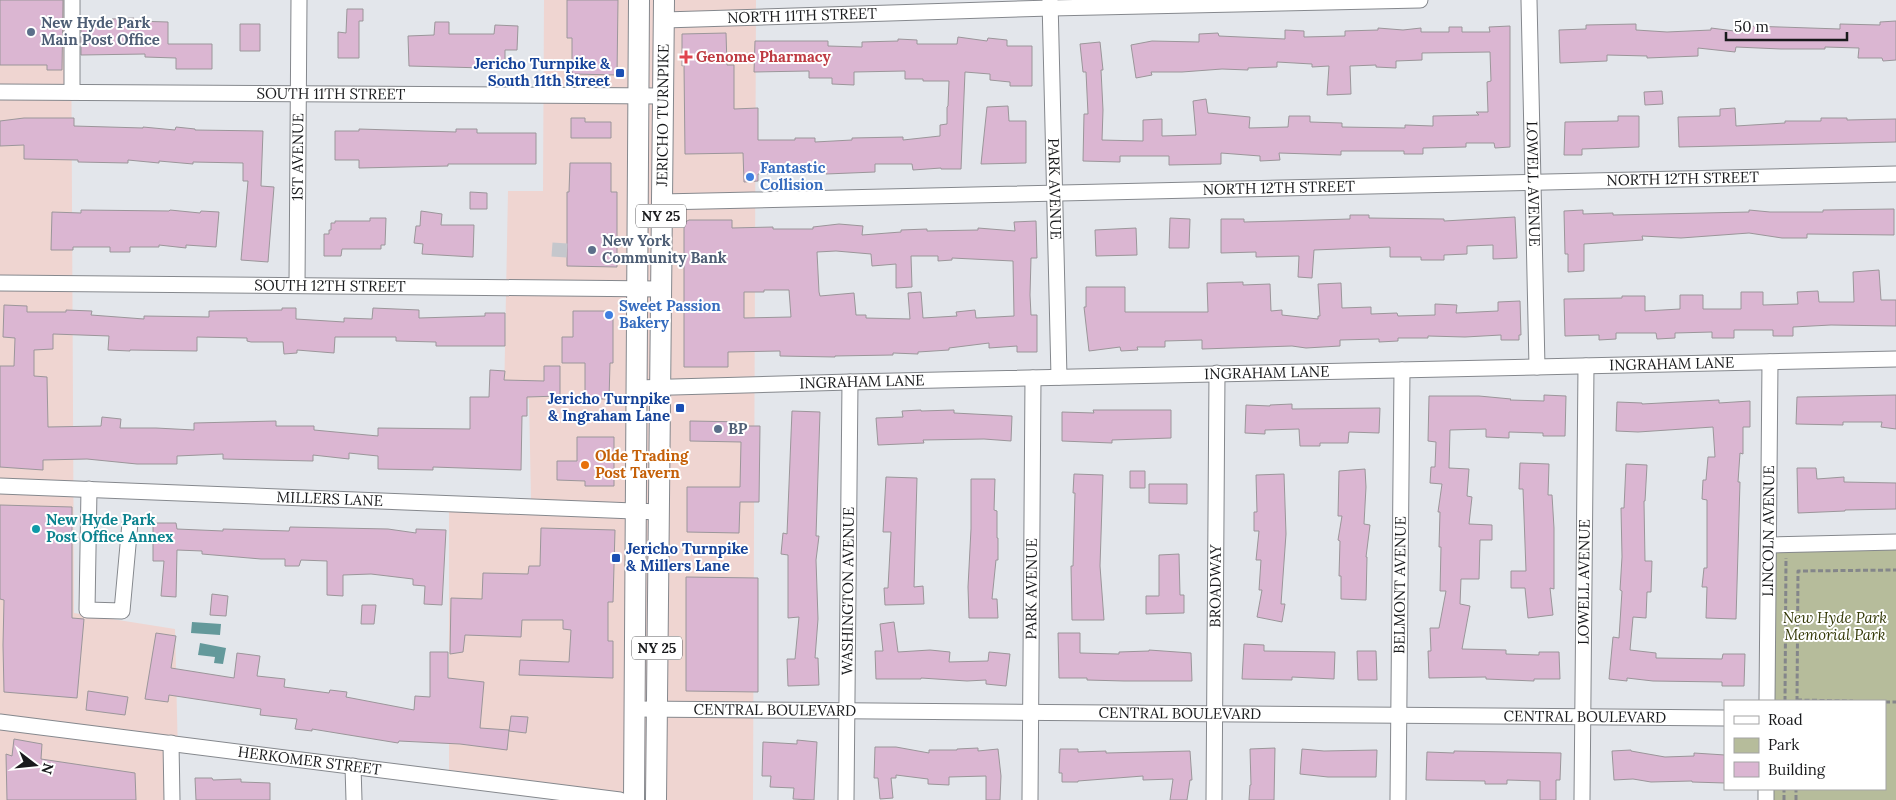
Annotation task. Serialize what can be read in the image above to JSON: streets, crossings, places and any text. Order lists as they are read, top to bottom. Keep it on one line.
{"streets":{"main road":["JERICHO TURNPIKE","NY 25"],"street":["NORTH 11TH STREET","SOUTH 11TH STREET","1ST AVENUE","NORTH 12TH STREET","LOWELL AVENUE","PARK AVENUE","SOUTH 12TH STREET","INGRAHAM LANE","MILLERS LANE","LINCOLN AVENUE","BELMONT AVENUE","BROADWAY","WASHINGTON AVENUE","CENTRAL BOULEVARD","HERKOMER STREET"]},"crossings":[["NORTH 11TH STREET","JERICHO TURNPIKE"],["NORTH 11TH STREET","PARK AVENUE"],["SOUTH 11TH STREET","JERICHO TURNPIKE"],["SOUTH 11TH STREET","1ST AVENUE"],["JERICHO TURNPIKE","NORTH 12TH STREET"],["JERICHO TURNPIKE","SOUTH 12TH STREET"],["JERICHO TURNPIKE","INGRAHAM LANE"],["JERICHO TURNPIKE","MILLERS LANE"],["JERICHO TURNPIKE","CENTRAL BOULEVARD"],["1ST AVENUE","SOUTH 12TH STREET"],["NORTH 12TH STREET","LOWELL AVENUE"],["NORTH 12TH STREET","PARK AVENUE"],["LOWELL AVENUE","INGRAHAM LANE"],["LOWELL AVENUE","CENTRAL BOULEVARD"],["PARK AVENUE","INGRAHAM LANE"],["PARK AVENUE","CENTRAL BOULEVARD"],["INGRAHAM LANE","LINCOLN AVENUE"],["INGRAHAM LANE","BELMONT AVENUE"],["INGRAHAM LANE","BROADWAY"],["INGRAHAM LANE","WASHINGTON AVENUE"],["BELMONT AVENUE","CENTRAL BOULEVARD"],["BROADWAY","CENTRAL BOULEVARD"],["WASHINGTON AVENUE","CENTRAL BOULEVARD"]],"parks":["New Hyde Park Memorial Park"],"places":{"other":["New Hyde Park Main Post Office","Fantastic Collision","New York Community Bank","Sweet Passion Bakery","BP","Olde Trading Post Tavern","New Hyde Park Post Office Annex"],"health":["Genome Pharmacy"],"transit":["Jericho Turnpike & South 11th Street","Jericho Turnpike & Ingraham Lane","Jericho Turnpike & Millers Lane"]},"legend":["Road","Park","Building"],"scale_bar":"50 m","north":"right"}
